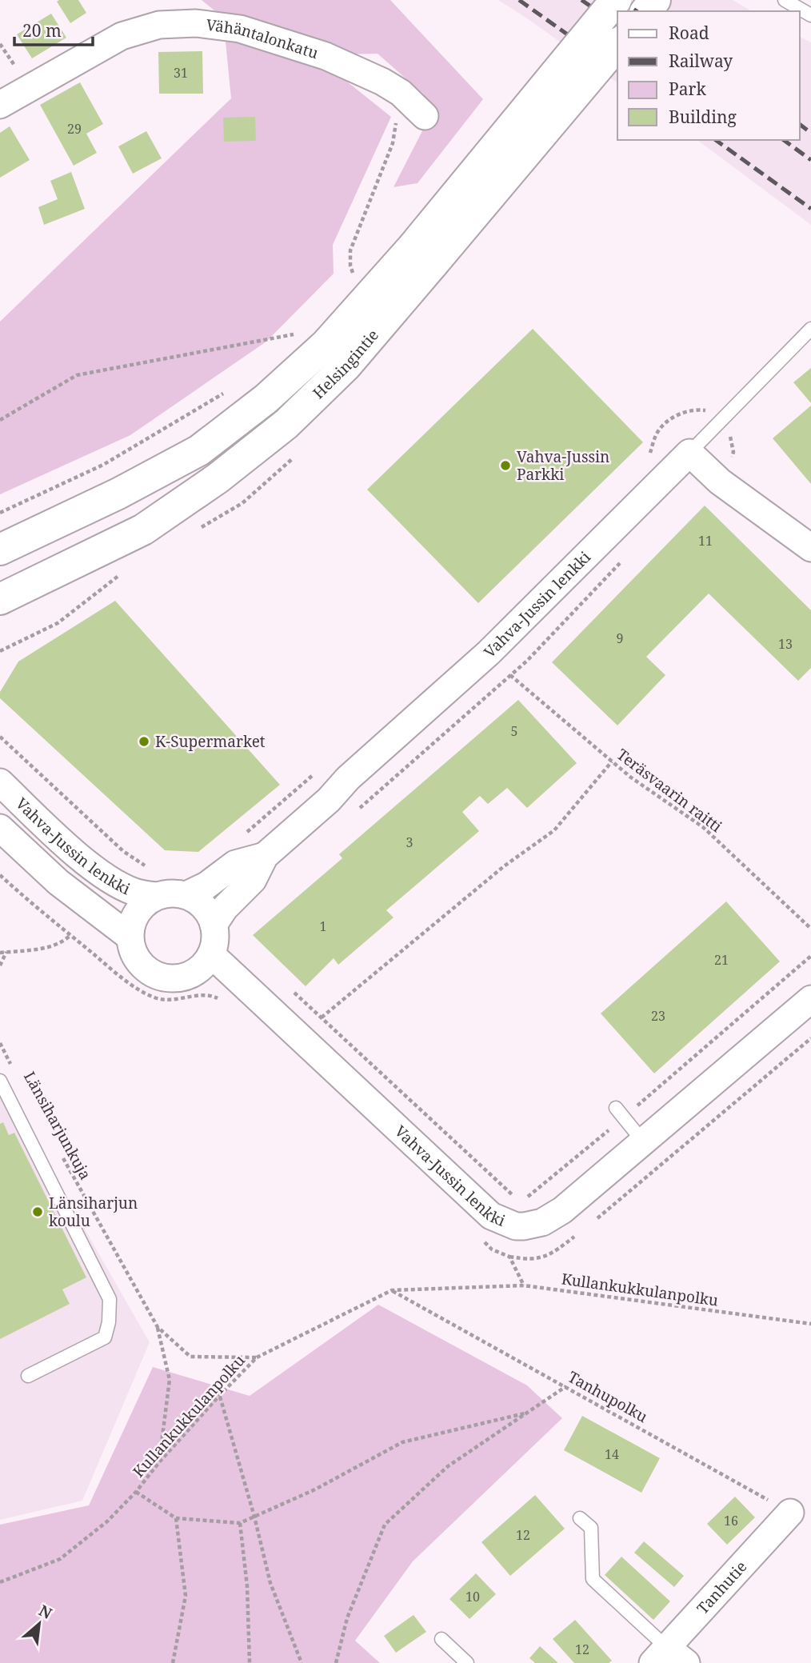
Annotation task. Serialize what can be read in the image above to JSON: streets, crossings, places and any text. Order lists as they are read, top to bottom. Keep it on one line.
{"streets":{"main road":["Helsingintie"],"street":["Vähäntalonkatu","Vahva-Jussin lenkki","Tanhutie"],"path":["Teräsvaarin raitti","Länsiharjunkuja","Kullankukkulanpolku","Tanhupolku"]},"crossings":[["Länsiharjunkuja","Kullankukkulanpolku"],["Kullankukkulanpolku","Tanhupolku"],["Tanhupolku","Tanhutie"]],"places":["Vahva-Jussin Parkki","K-Supermarket","Länsiharjun koulu"],"house_numbers":["31","29","11","9","13","5","3","1","21","23","14","16","12","10","12"],"legend":["Road","Railway","Park","Building"],"scale_bar":"20 m","north":"top right"}
